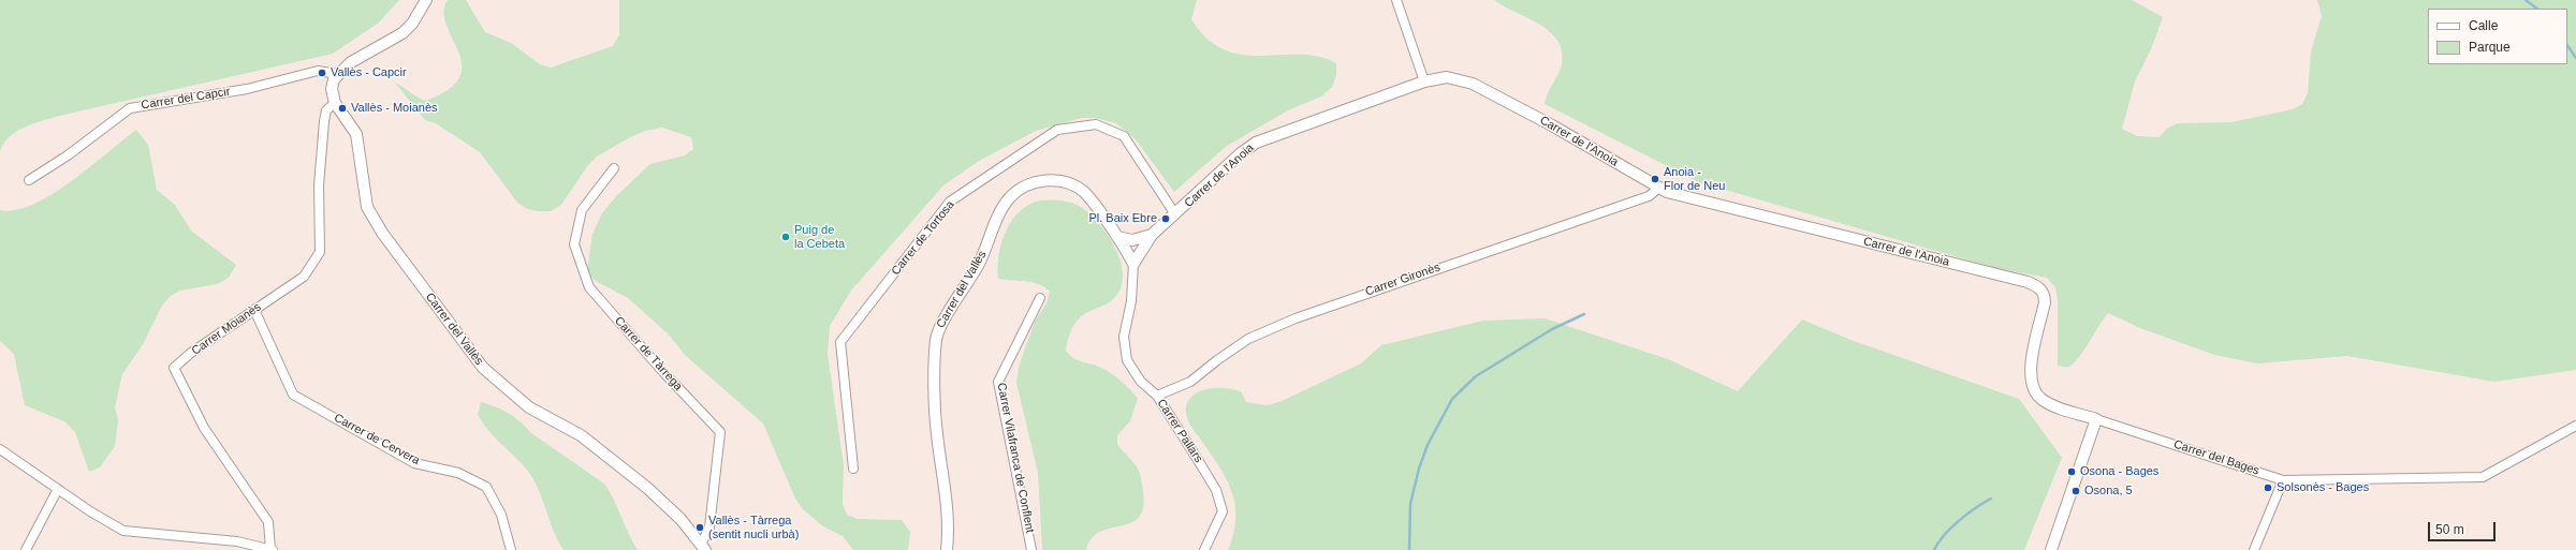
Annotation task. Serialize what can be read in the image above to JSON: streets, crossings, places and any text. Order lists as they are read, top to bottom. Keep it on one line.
{"streets":{"street":["Carrer del Capcir","Carrer de l'Anoia","Carrer de Tortosa","Carrer Gironès","Carrer del Vallès","Carrer Moianès","Carrer de Tàrrega","Carrer Pallars","Carrer de Cervera","Carrer Vilafranca de Conflent","Carrer del Bages"]},"crossings":[["Carrer de l'Anoia","Carrer de Tortosa"],["Carrer de l'Anoia","Carrer Gironès"],["Carrer de l'Anoia","Carrer del Bages"],["Carrer Gironès","Carrer Pallars"],["Carrer del Vallès","Carrer Moianès"],["Carrer del Vallès","Carrer de Tàrrega"],["Carrer del Vallès","Carrer Pallars"],["Carrer Moianès","Carrer de Cervera"]],"places":["Vallès - Capcir","Vallès - Moianès","Anoia - Flor de Neu","Pl. Baix Ebre","Puig de la Cebeta","Osona - Bages","Solsonès - Bages","Osona, 5","Vallès - Tàrrega (sentit nucli urbà)"],"legend":["Calle","Parque"],"scale_bar":"50 m"}
